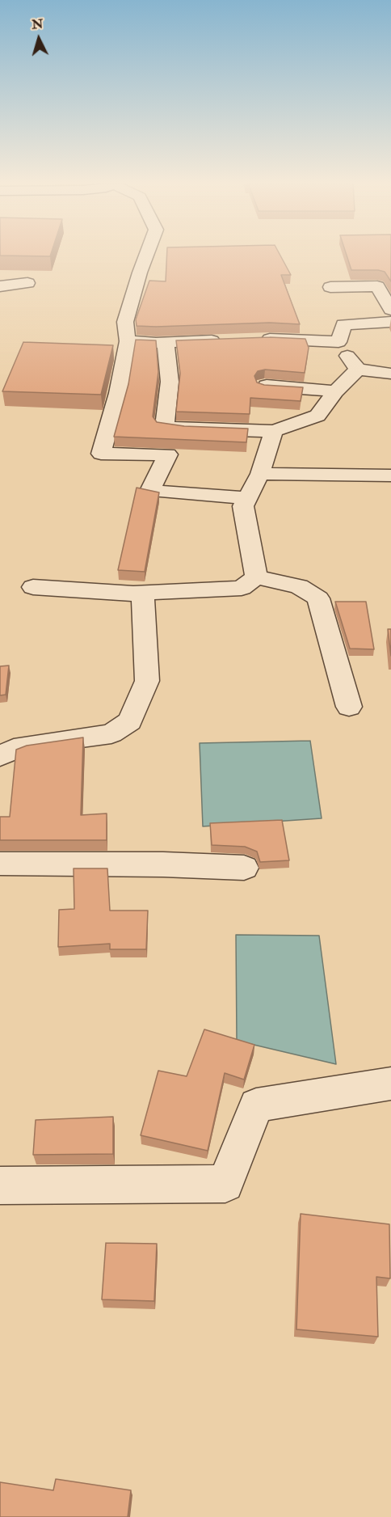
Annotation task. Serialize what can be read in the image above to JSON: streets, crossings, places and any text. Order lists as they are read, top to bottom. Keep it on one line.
{"north":"top"}
